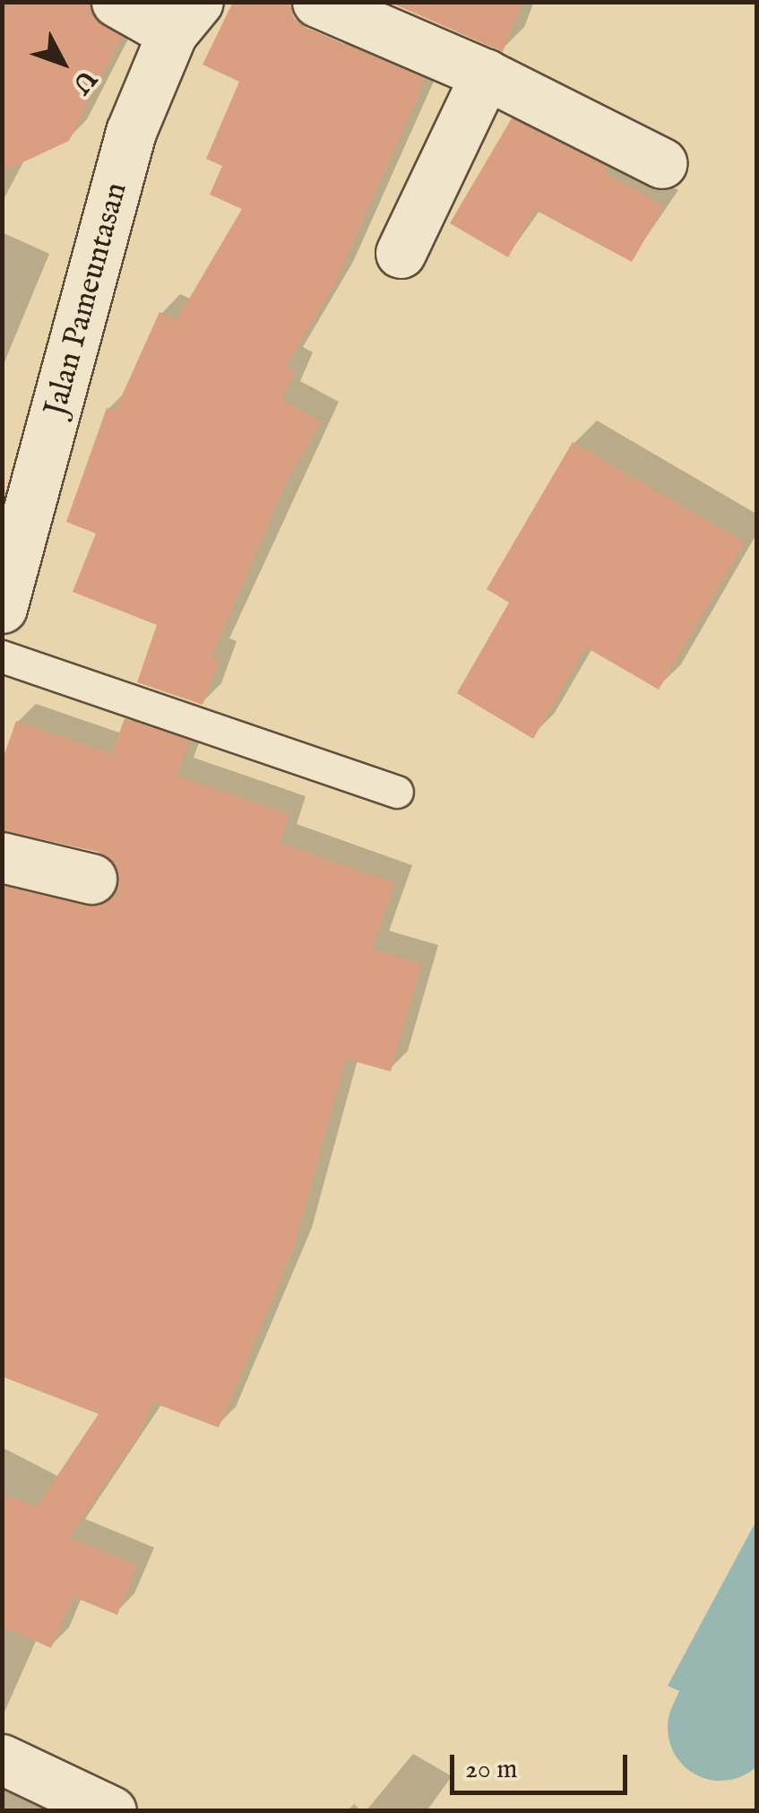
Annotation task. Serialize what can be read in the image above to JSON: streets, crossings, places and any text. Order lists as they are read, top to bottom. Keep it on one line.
{"streets":{"street":["Jalan Pameuntasan"]},"scale_bar":"20 m","north":"bottom right"}
